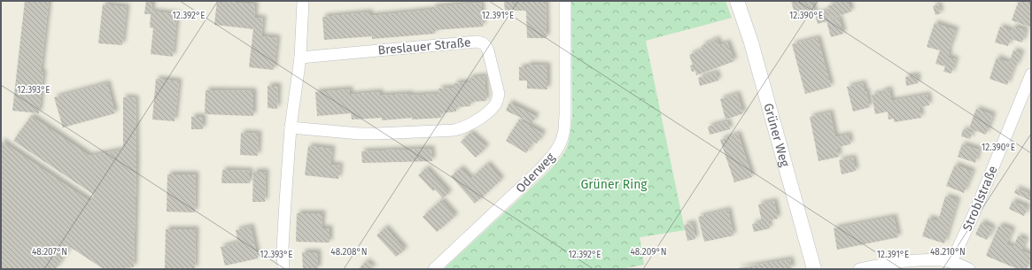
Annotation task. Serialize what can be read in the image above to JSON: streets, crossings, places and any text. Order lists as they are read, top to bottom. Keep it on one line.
{"streets":{"street":["Breslauer Straße","Grüner Weg","Oderweg","Stroblstraße"]},"parks":["Grüner Ring"],"coordinates":["12.392°E","12.391°E","12.390°E","12.393°E","48.207°N","48.208°N","48.209°N","48.210°N"]}
